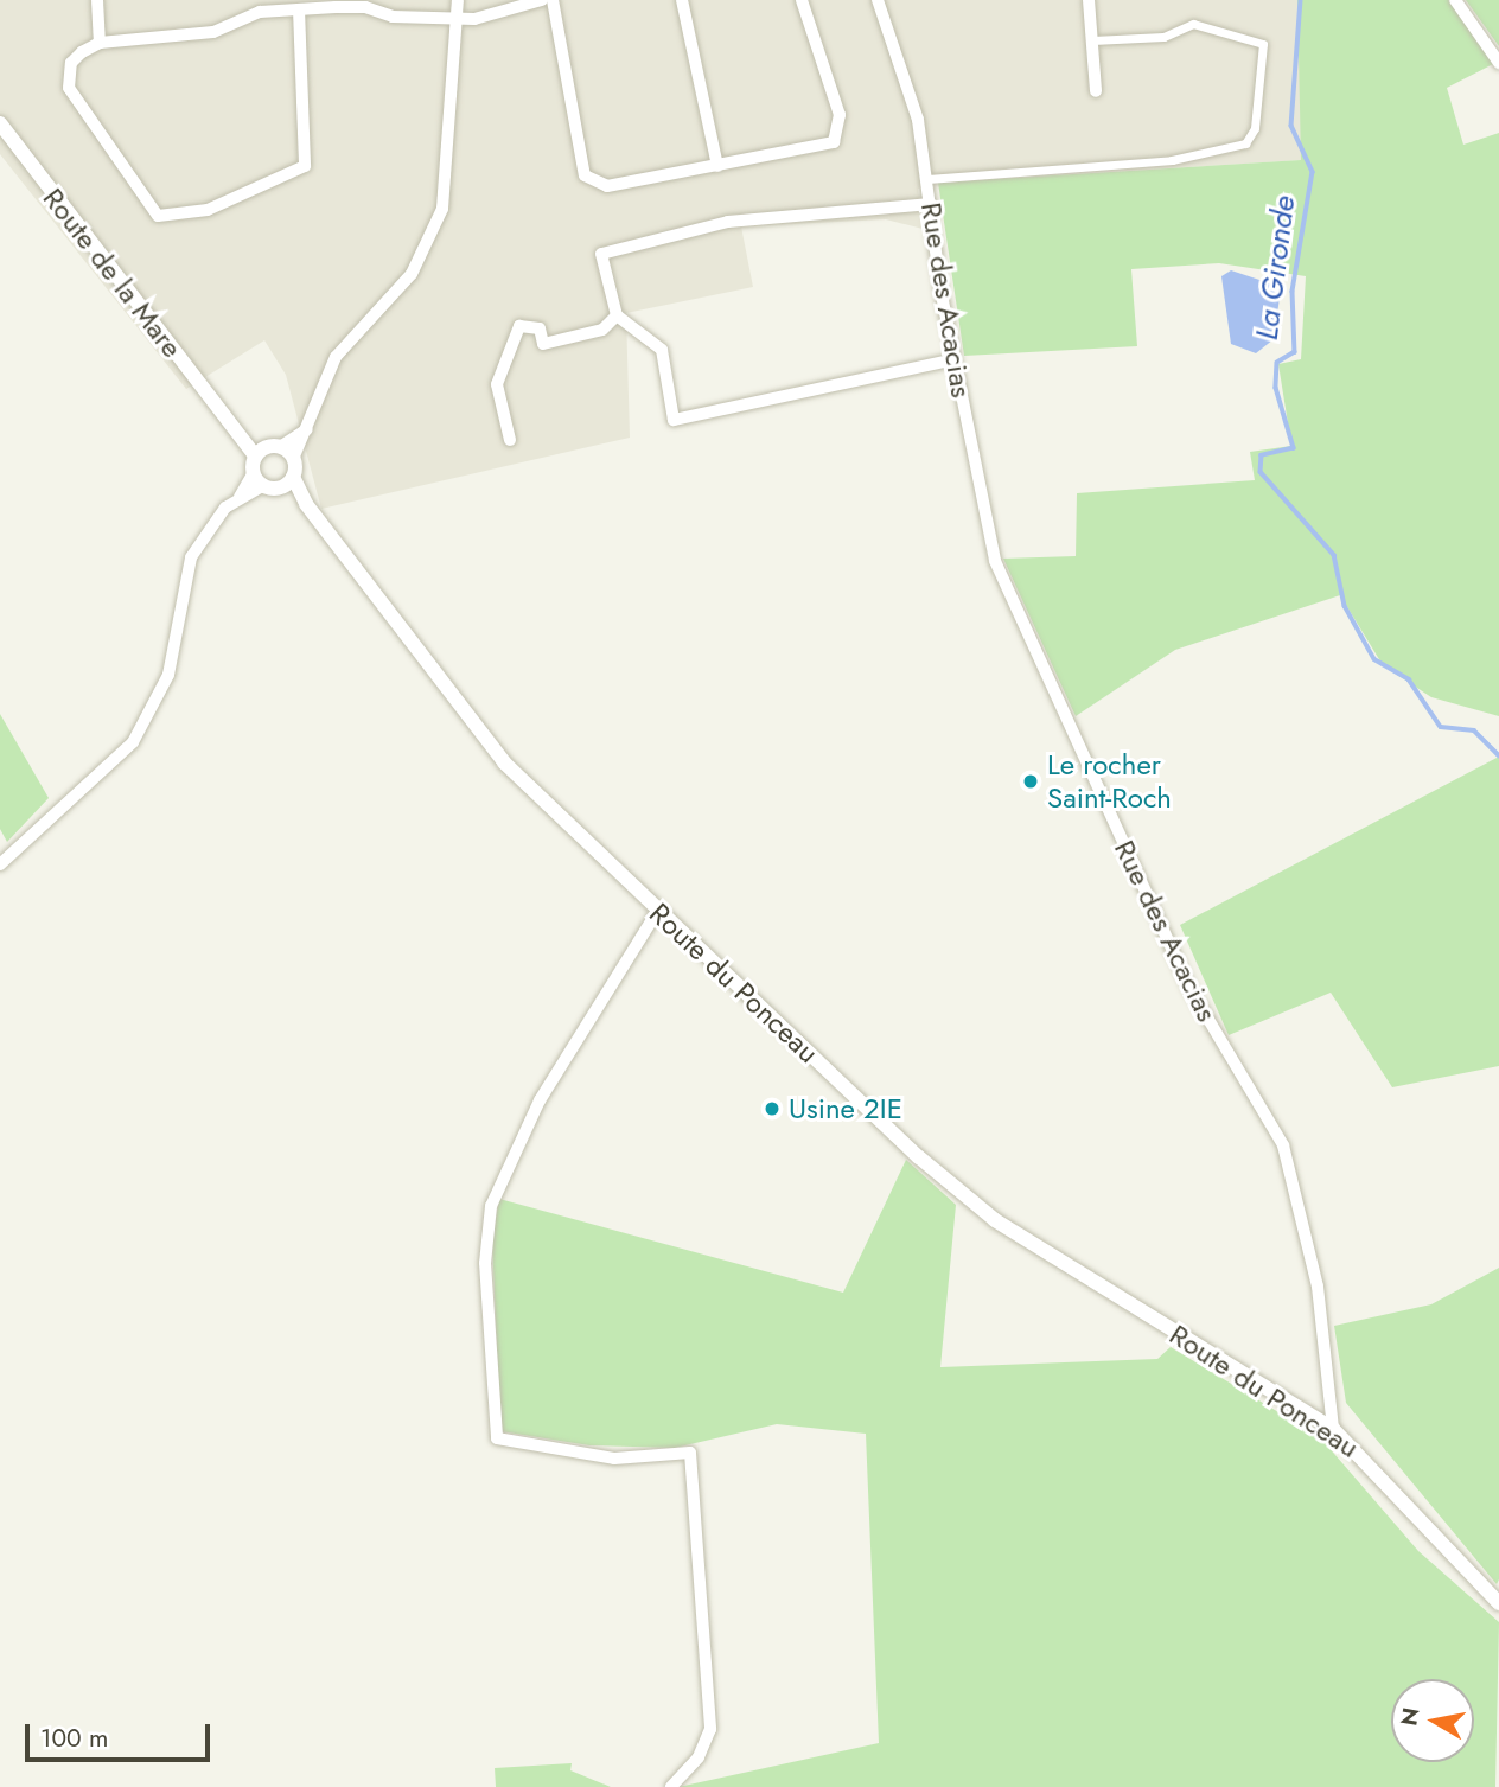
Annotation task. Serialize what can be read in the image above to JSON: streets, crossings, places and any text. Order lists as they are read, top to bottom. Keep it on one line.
{"streets":{"street":["Route de la Mare","Rue des Acacias","Route du Ponceau"]},"crossings":[["Rue des Acacias","Route du Ponceau"]],"water":["La Gironde"],"places":["Le rocher Saint-Roch","Usine 2IE"],"scale_bar":"100 m","north":"left"}
